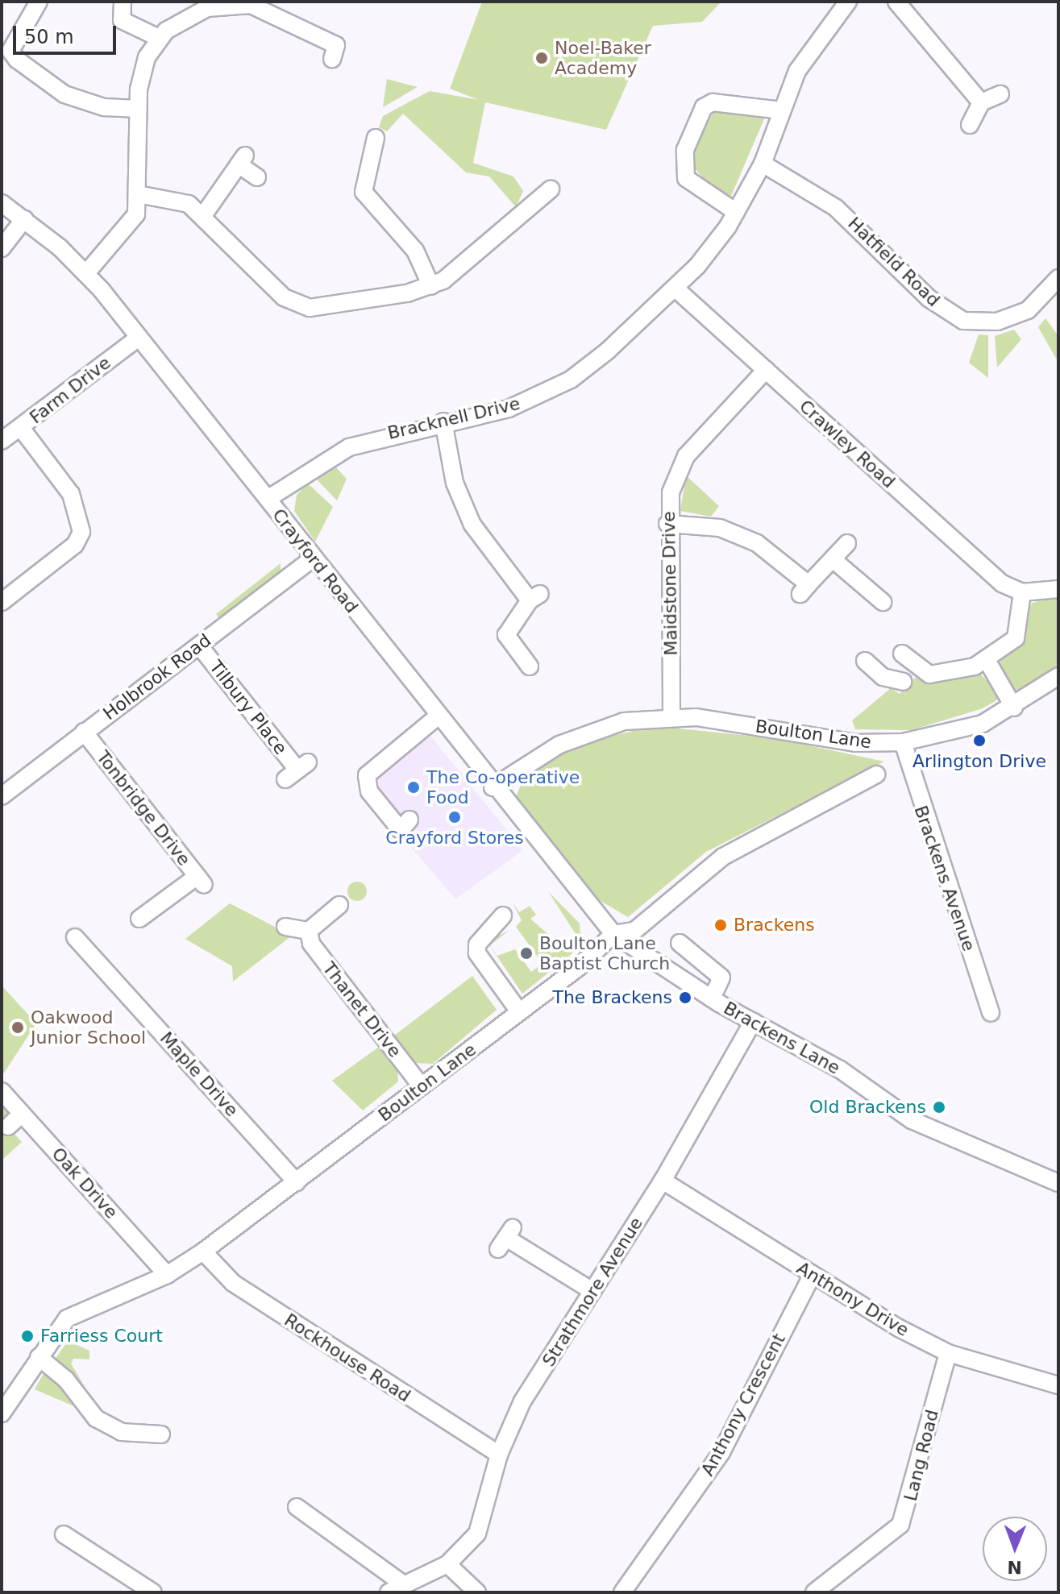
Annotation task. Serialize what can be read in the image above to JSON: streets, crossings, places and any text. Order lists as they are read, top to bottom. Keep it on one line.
{"streets":{"street":["Hatfield Road","Farm Drive","Bracknell Drive","Crawley Road","Crayford Road","Maidstone Drive","Holbrook Road","Tilbury Place","Boulton Lane","Tonbridge Drive","Brackens Avenue","Thanet Drive","Brackens Lane","Maple Drive","Oak Drive","Strathmore Avenue","Anthony Drive","Rockhouse Road","Anthony Crescent","Lang Road"]},"crossings":[["Hatfield Road","Bracknell Drive"],["Farm Drive","Crayford Road"],["Bracknell Drive","Crawley Road"],["Bracknell Drive","Crayford Road"],["Crawley Road","Maidstone Drive"],["Crayford Road","Holbrook Road"],["Crayford Road","Boulton Lane"],["Crayford Road","Brackens Lane"],["Maidstone Drive","Boulton Lane"],["Holbrook Road","Tilbury Place"],["Holbrook Road","Tonbridge Drive"],["Boulton Lane","Brackens Avenue"],["Boulton Lane","Thanet Drive"],["Boulton Lane","Brackens Lane"],["Boulton Lane","Maple Drive"],["Boulton Lane","Oak Drive"],["Boulton Lane","Rockhouse Road"],["Brackens Lane","Strathmore Avenue"],["Strathmore Avenue","Anthony Drive"],["Strathmore Avenue","Rockhouse Road"],["Anthony Drive","Anthony Crescent"],["Anthony Drive","Lang Road"]],"places":["Noel-Baker Academy","Arlington Drive","The Co-operative Food","Crayford Stores","Brackens","Boulton Lane Baptist Church","The Brackens","Oakwood Junior School","Old Brackens","Farriess Court"],"scale_bar":"50 m","north":"bottom"}
